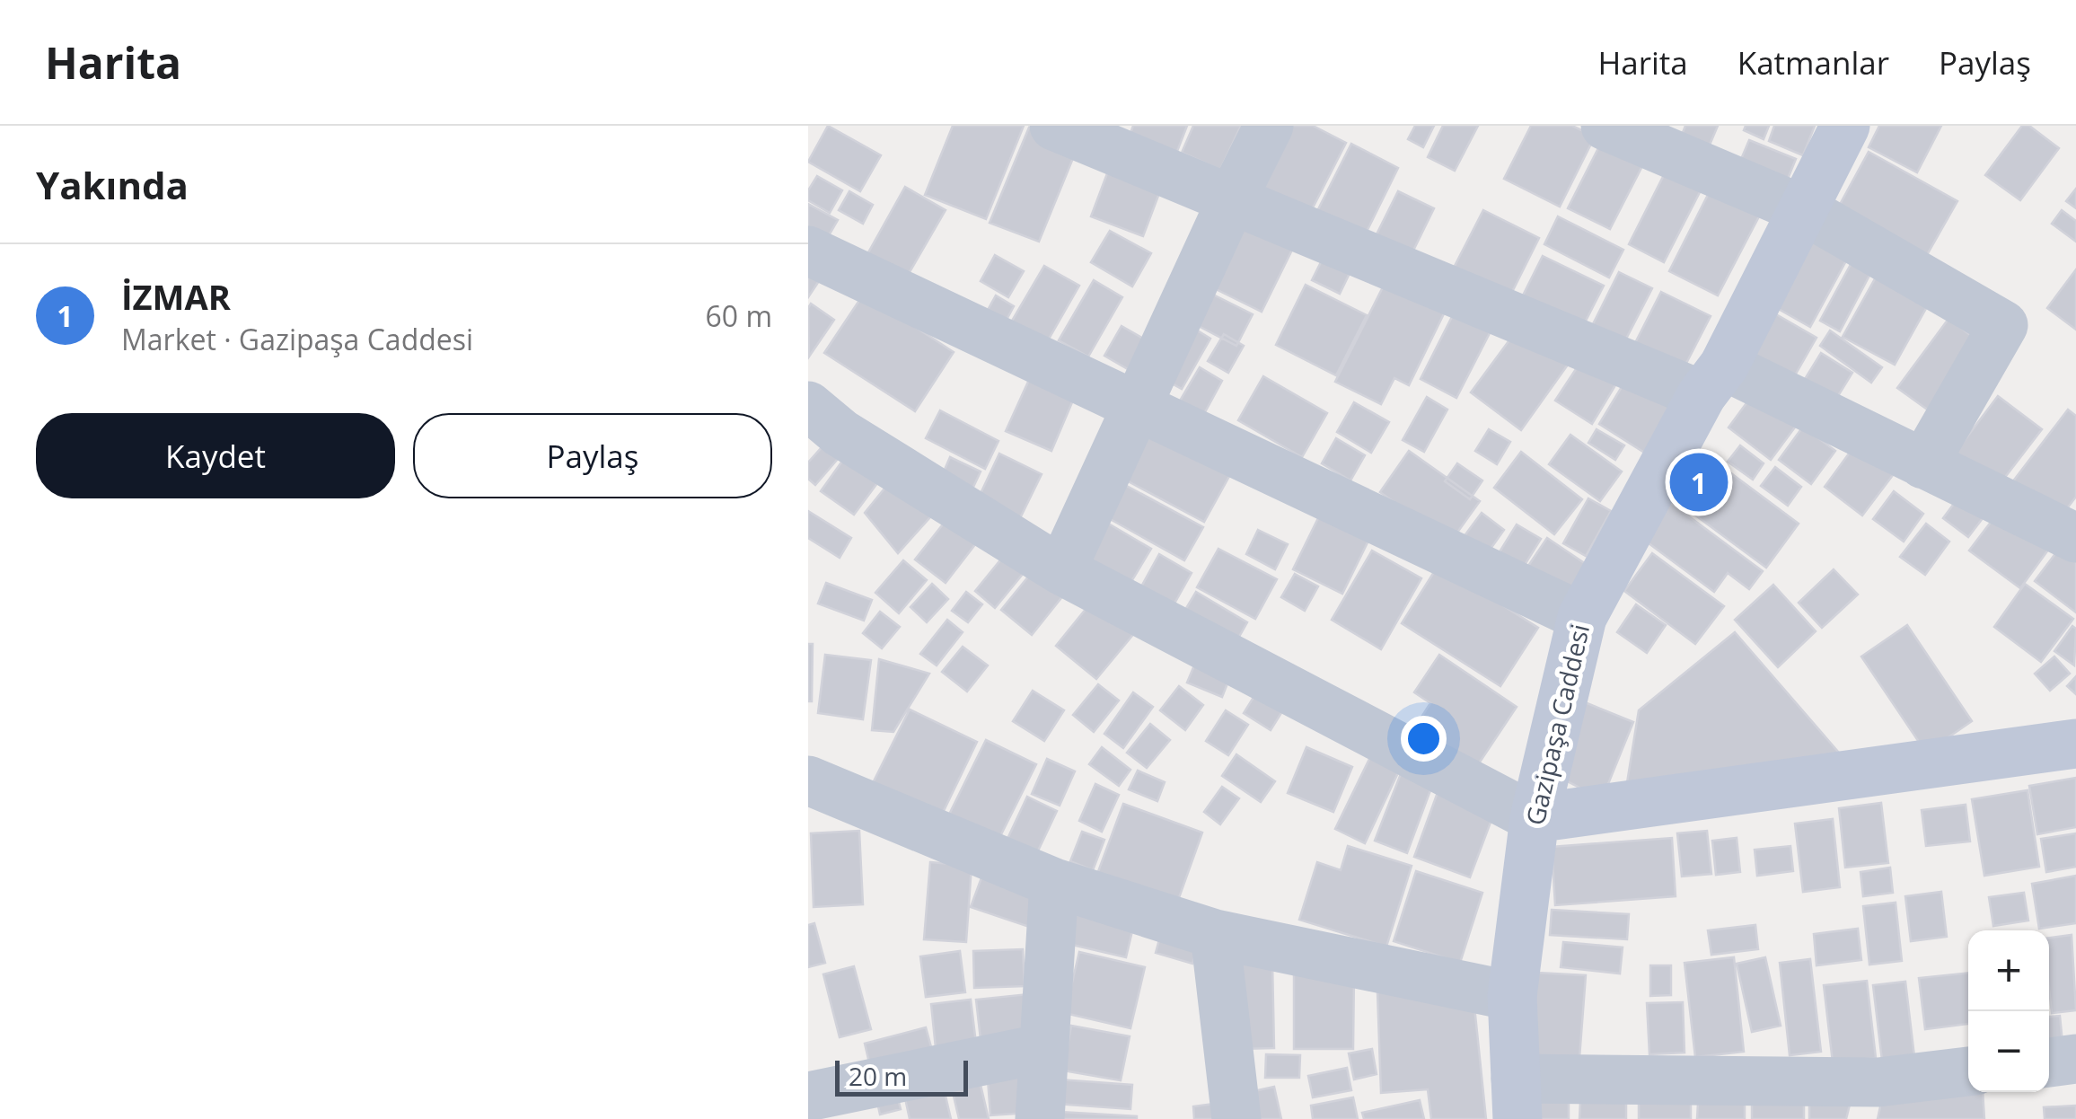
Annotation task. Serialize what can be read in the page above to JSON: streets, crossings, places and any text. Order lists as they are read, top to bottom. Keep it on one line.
{"streets":{"street":["Gazipaşa Caddesi"]},"scale_bar":"20 m","page":{"header":"Harita","nav":["Harita","Katmanlar","Paylaş"],"heading":"Yakında","list":[{"mark":"1","name":"İZMAR","note":"Market · Gazipaşa Caddesi","value":"60 m"}],"buttons":["Kaydet","Paylaş"],"pins":"1","map_buttons":["+","−"],"scale":"20 m"}}
